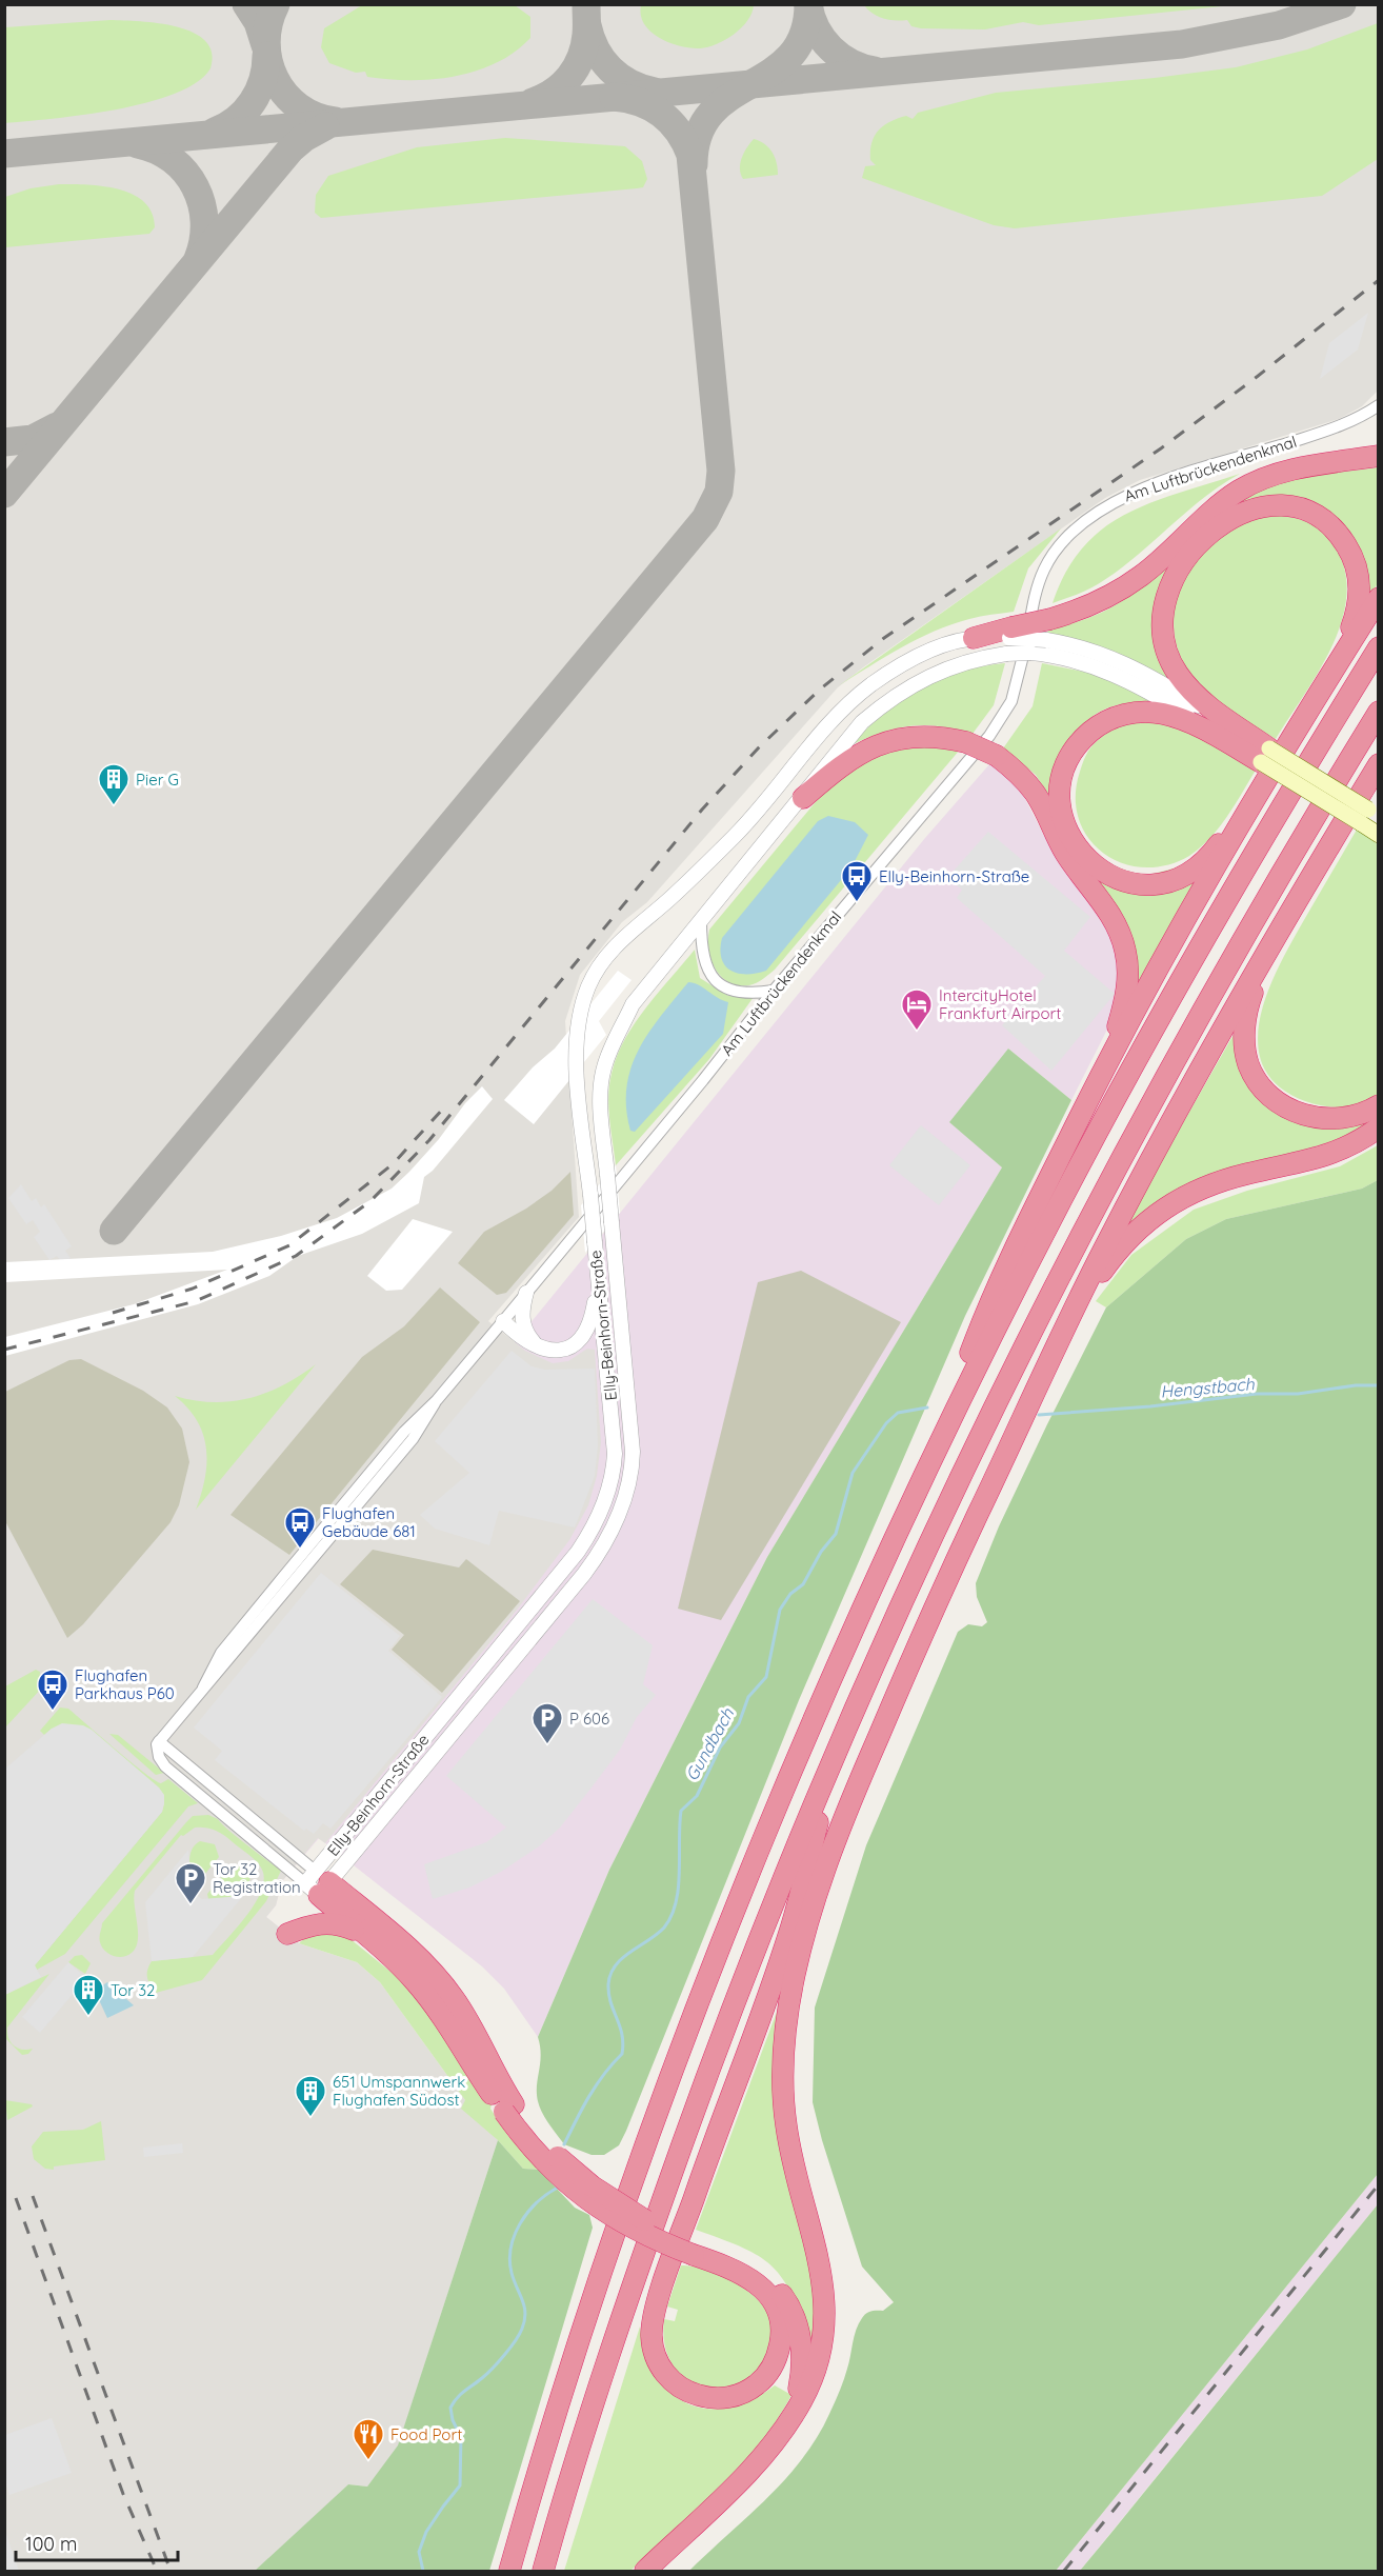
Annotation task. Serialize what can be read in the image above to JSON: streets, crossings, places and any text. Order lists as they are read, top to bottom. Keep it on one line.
{"streets":{"street":["Am Luftbrückendenkmal","Elly-Beinhorn-Straße"]},"water":["Hengstbach","Gundbach"],"places":{"building":["Pier G","Tor 32","651 Umspannwerk Flughafen Südost"],"bus stop":["Elly-Beinhorn-Straße","Flughafen Gebäude 681","Flughafen Parkhaus P60"],"hotel":["IntercityHotel Frankfurt Airport"],"parking":["P 606","Tor 32 Registration"],"restaurant":["Food Port"]},"scale_bar":"100 m"}
